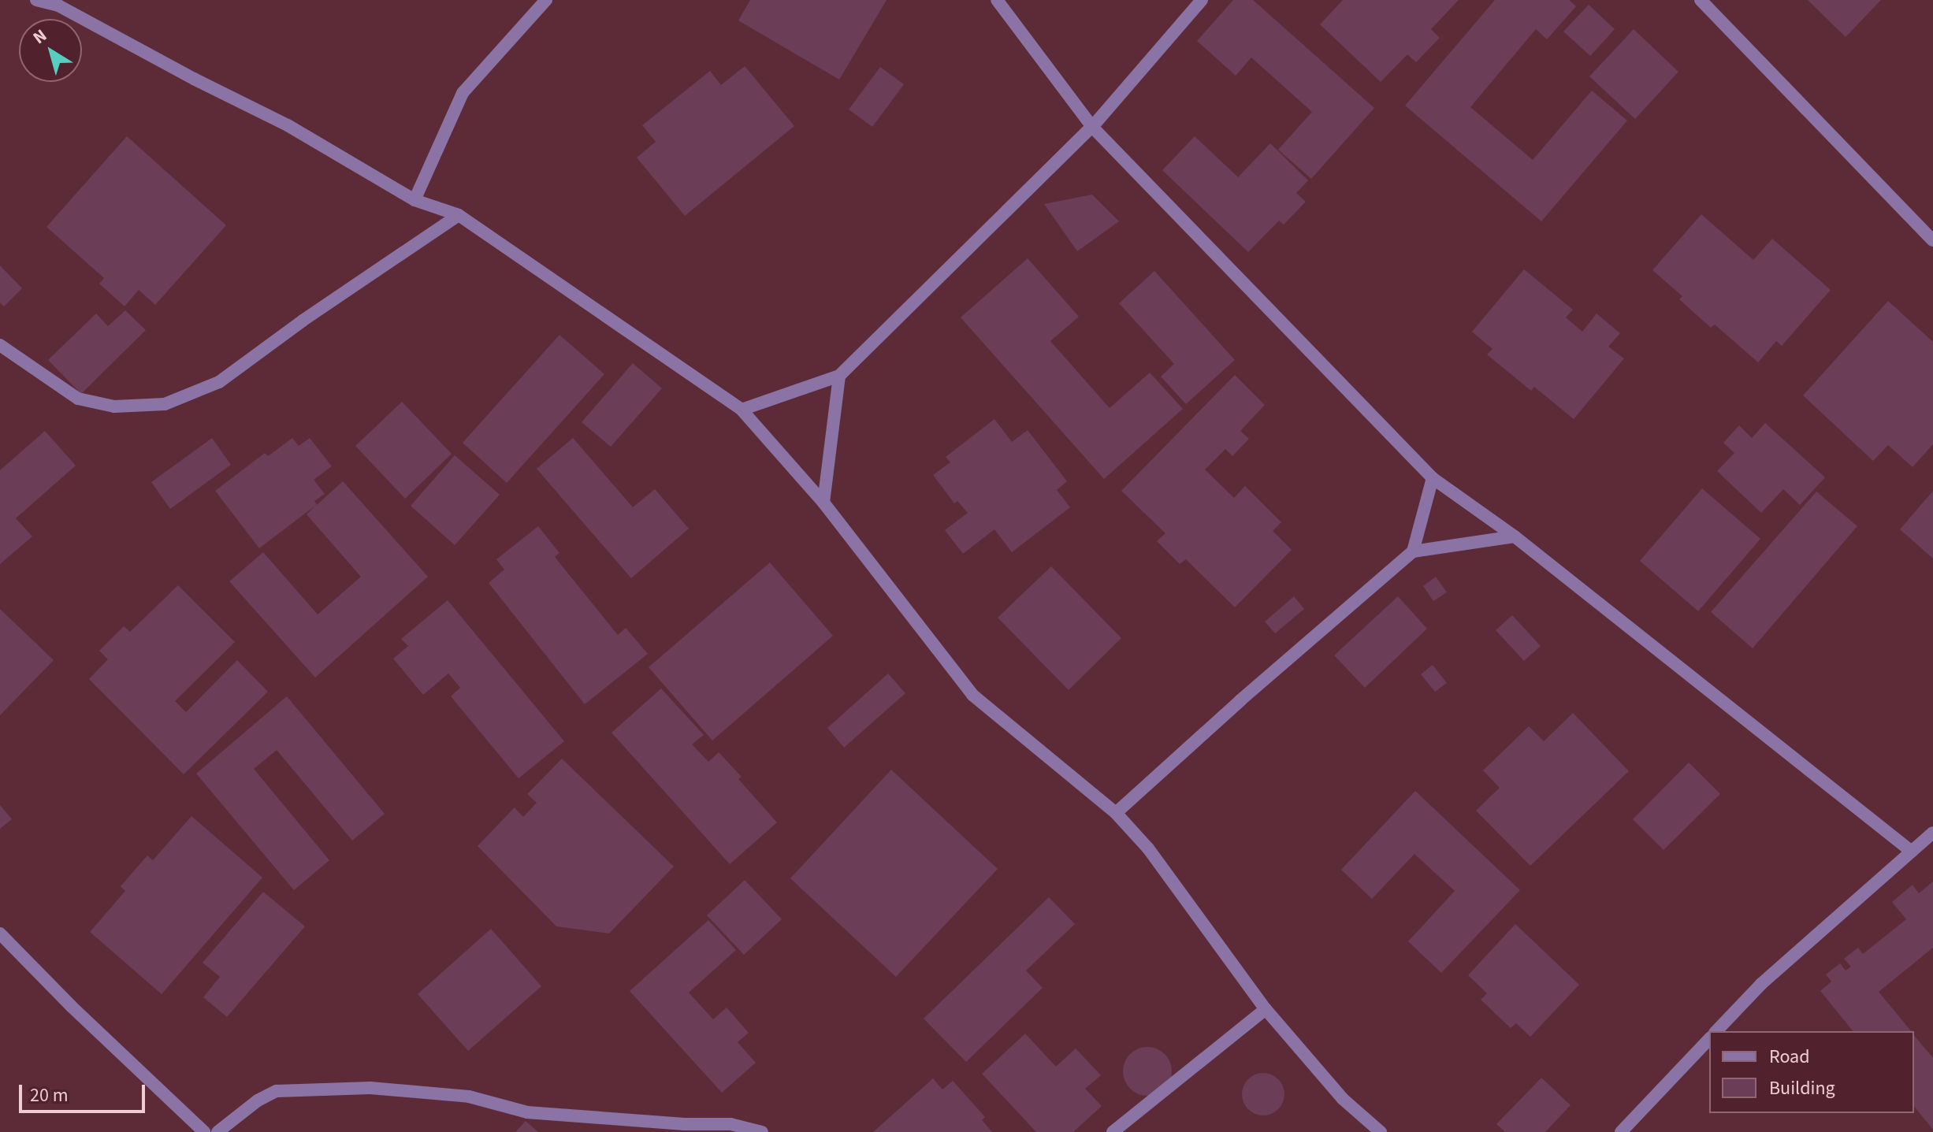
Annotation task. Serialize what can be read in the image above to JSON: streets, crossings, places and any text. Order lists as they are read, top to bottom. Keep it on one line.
{"legend":["Road","Building"],"scale_bar":"20 m","north":"top left"}
